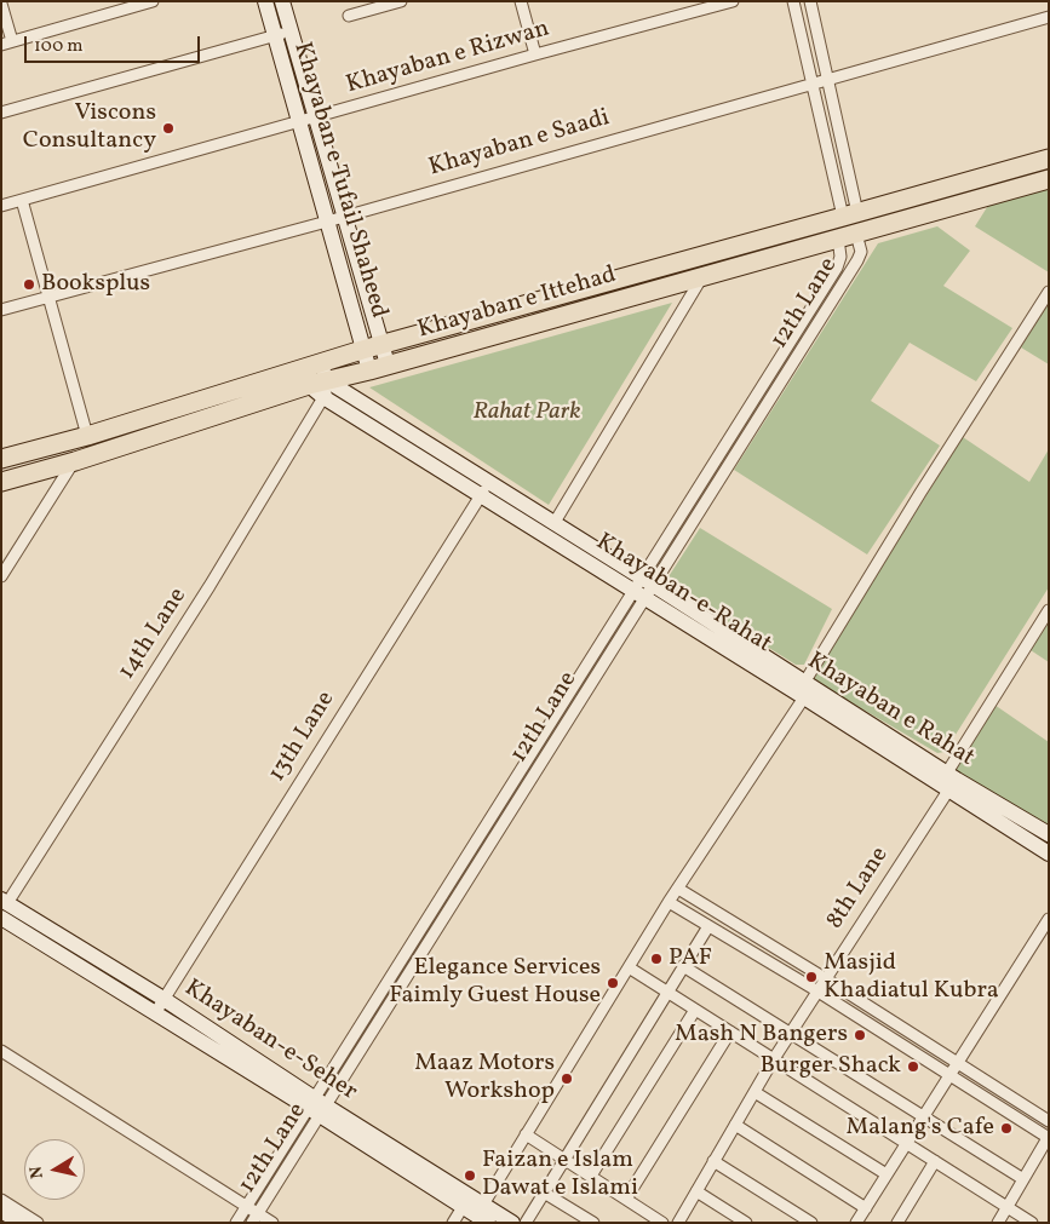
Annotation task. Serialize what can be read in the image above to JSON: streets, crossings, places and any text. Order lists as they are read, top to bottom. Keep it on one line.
{"streets":{"main road":["Khayaban e Ittehad"],"street":["Khayaban e Rizwan","Khayaban e Saadi","Khayaban e Tufail Shaheed","12th Lane","Khayaban-e-Rahat","14th Lane","Khayaban e Rahat","13th Lane","8th Lane","Khayaban-e-Seher"]},"crossings":[["Khayaban e Rizwan","Khayaban e Tufail Shaheed"],["Khayaban e Saadi","Khayaban e Tufail Shaheed"],["Khayaban e Tufail Shaheed","Khayaban e Ittehad"],["Khayaban e Ittehad","12th Lane"],["Khayaban e Ittehad","14th Lane"],["Khayaban e Ittehad","Khayaban e Rahat"],["12th Lane","Khayaban-e-Rahat"],["12th Lane","Khayaban e Rahat"],["12th Lane","Khayaban-e-Seher"],["Khayaban-e-Rahat","Khayaban e Rahat"],["Khayaban-e-Rahat","13th Lane"],["14th Lane","Khayaban e Rahat"],["14th Lane","Khayaban-e-Seher"],["Khayaban e Rahat","13th Lane"],["13th Lane","Khayaban-e-Seher"]],"parks":["Rahat Park"],"places":["Viscons Consultancy","Booksplus","PAF","Masjid Khadiatul Kubra","Elegance Services Faimly Guest House","Mash N Bangers","Burger Shack","Maaz Motors Workshop","Malang's Cafe","Faizan e Islam Dawat e Islami"],"scale_bar":"100 m","north":"left"}
